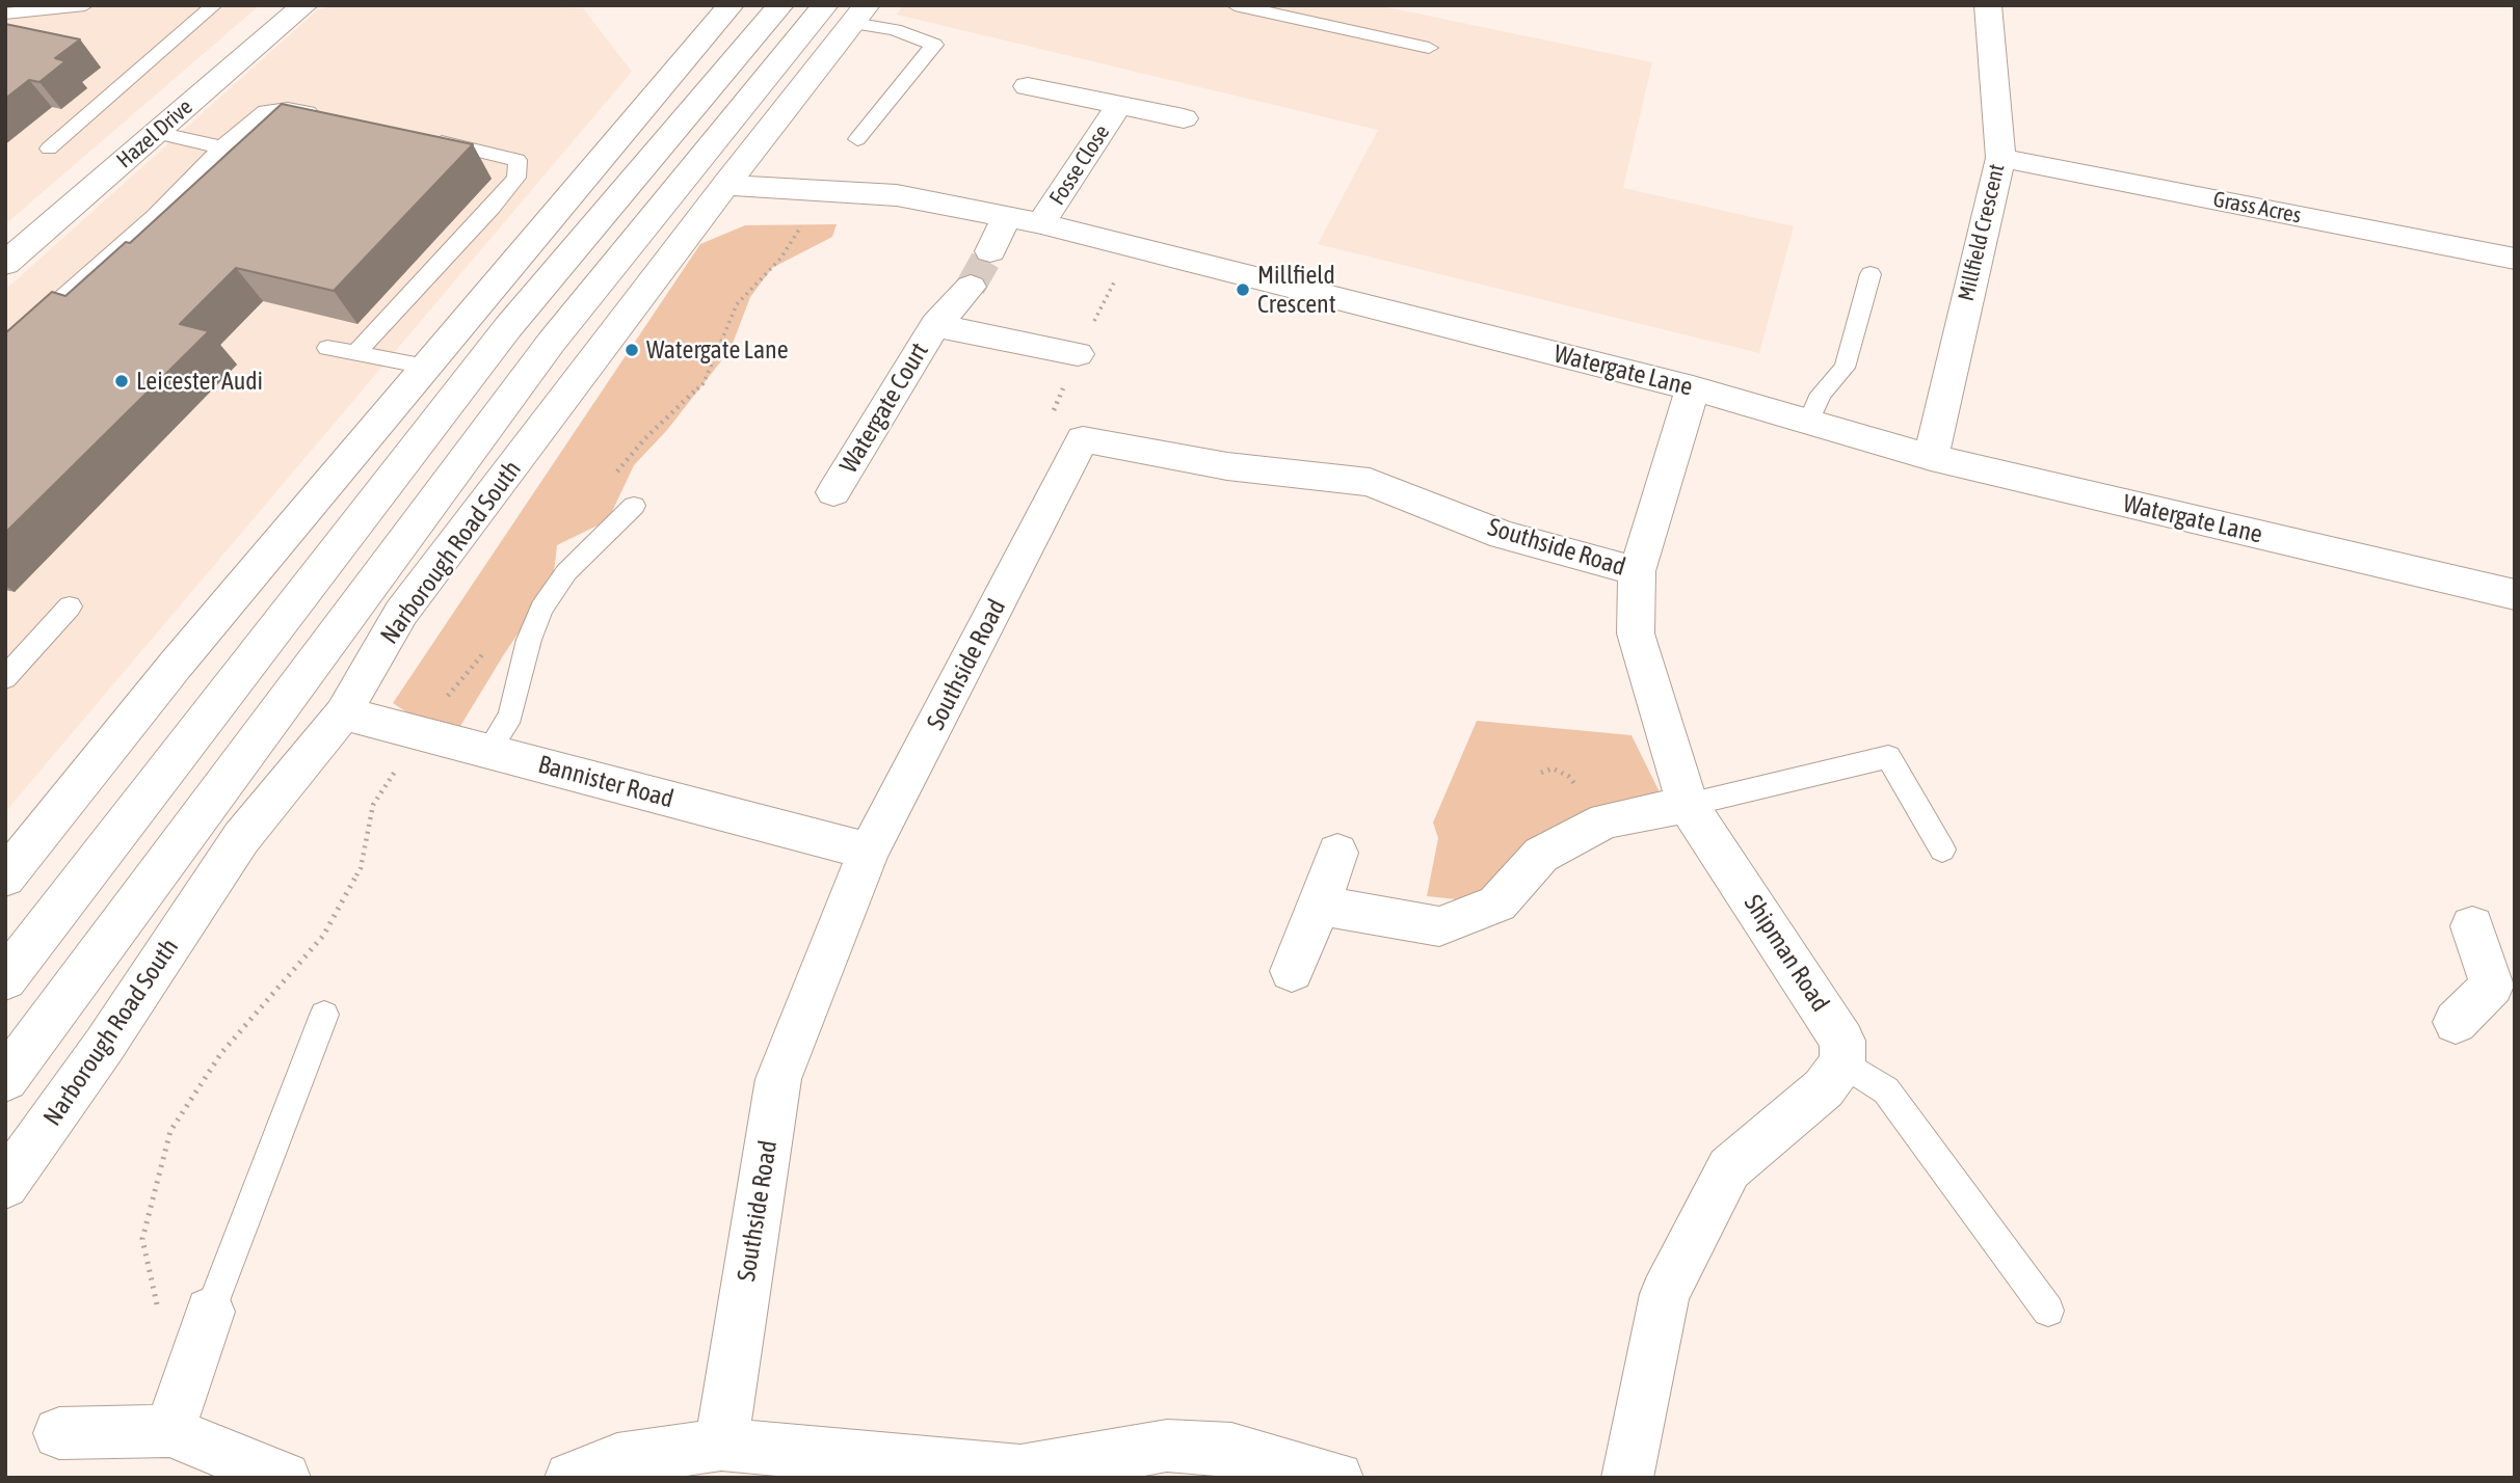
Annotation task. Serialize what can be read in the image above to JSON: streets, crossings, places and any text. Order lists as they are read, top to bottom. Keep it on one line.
{"streets":{"street":["Hazel Drive","Fosse Close","Grass Acres","Millfield Crescent","Watergate Lane","Watergate Court","Southside Road","Narborough Road South","Bannister Road","Shipman Road"]},"crossings":[["Fosse Close","Watergate Lane"],["Grass Acres","Millfield Crescent"],["Millfield Crescent","Watergate Lane"],["Watergate Lane","Narborough Road South"],["Watergate Lane","Shipman Road"],["Southside Road","Bannister Road"],["Southside Road","Shipman Road"],["Narborough Road South","Bannister Road"]],"places":["Millfield Crescent","Watergate Lane","Leicester Audi"]}
